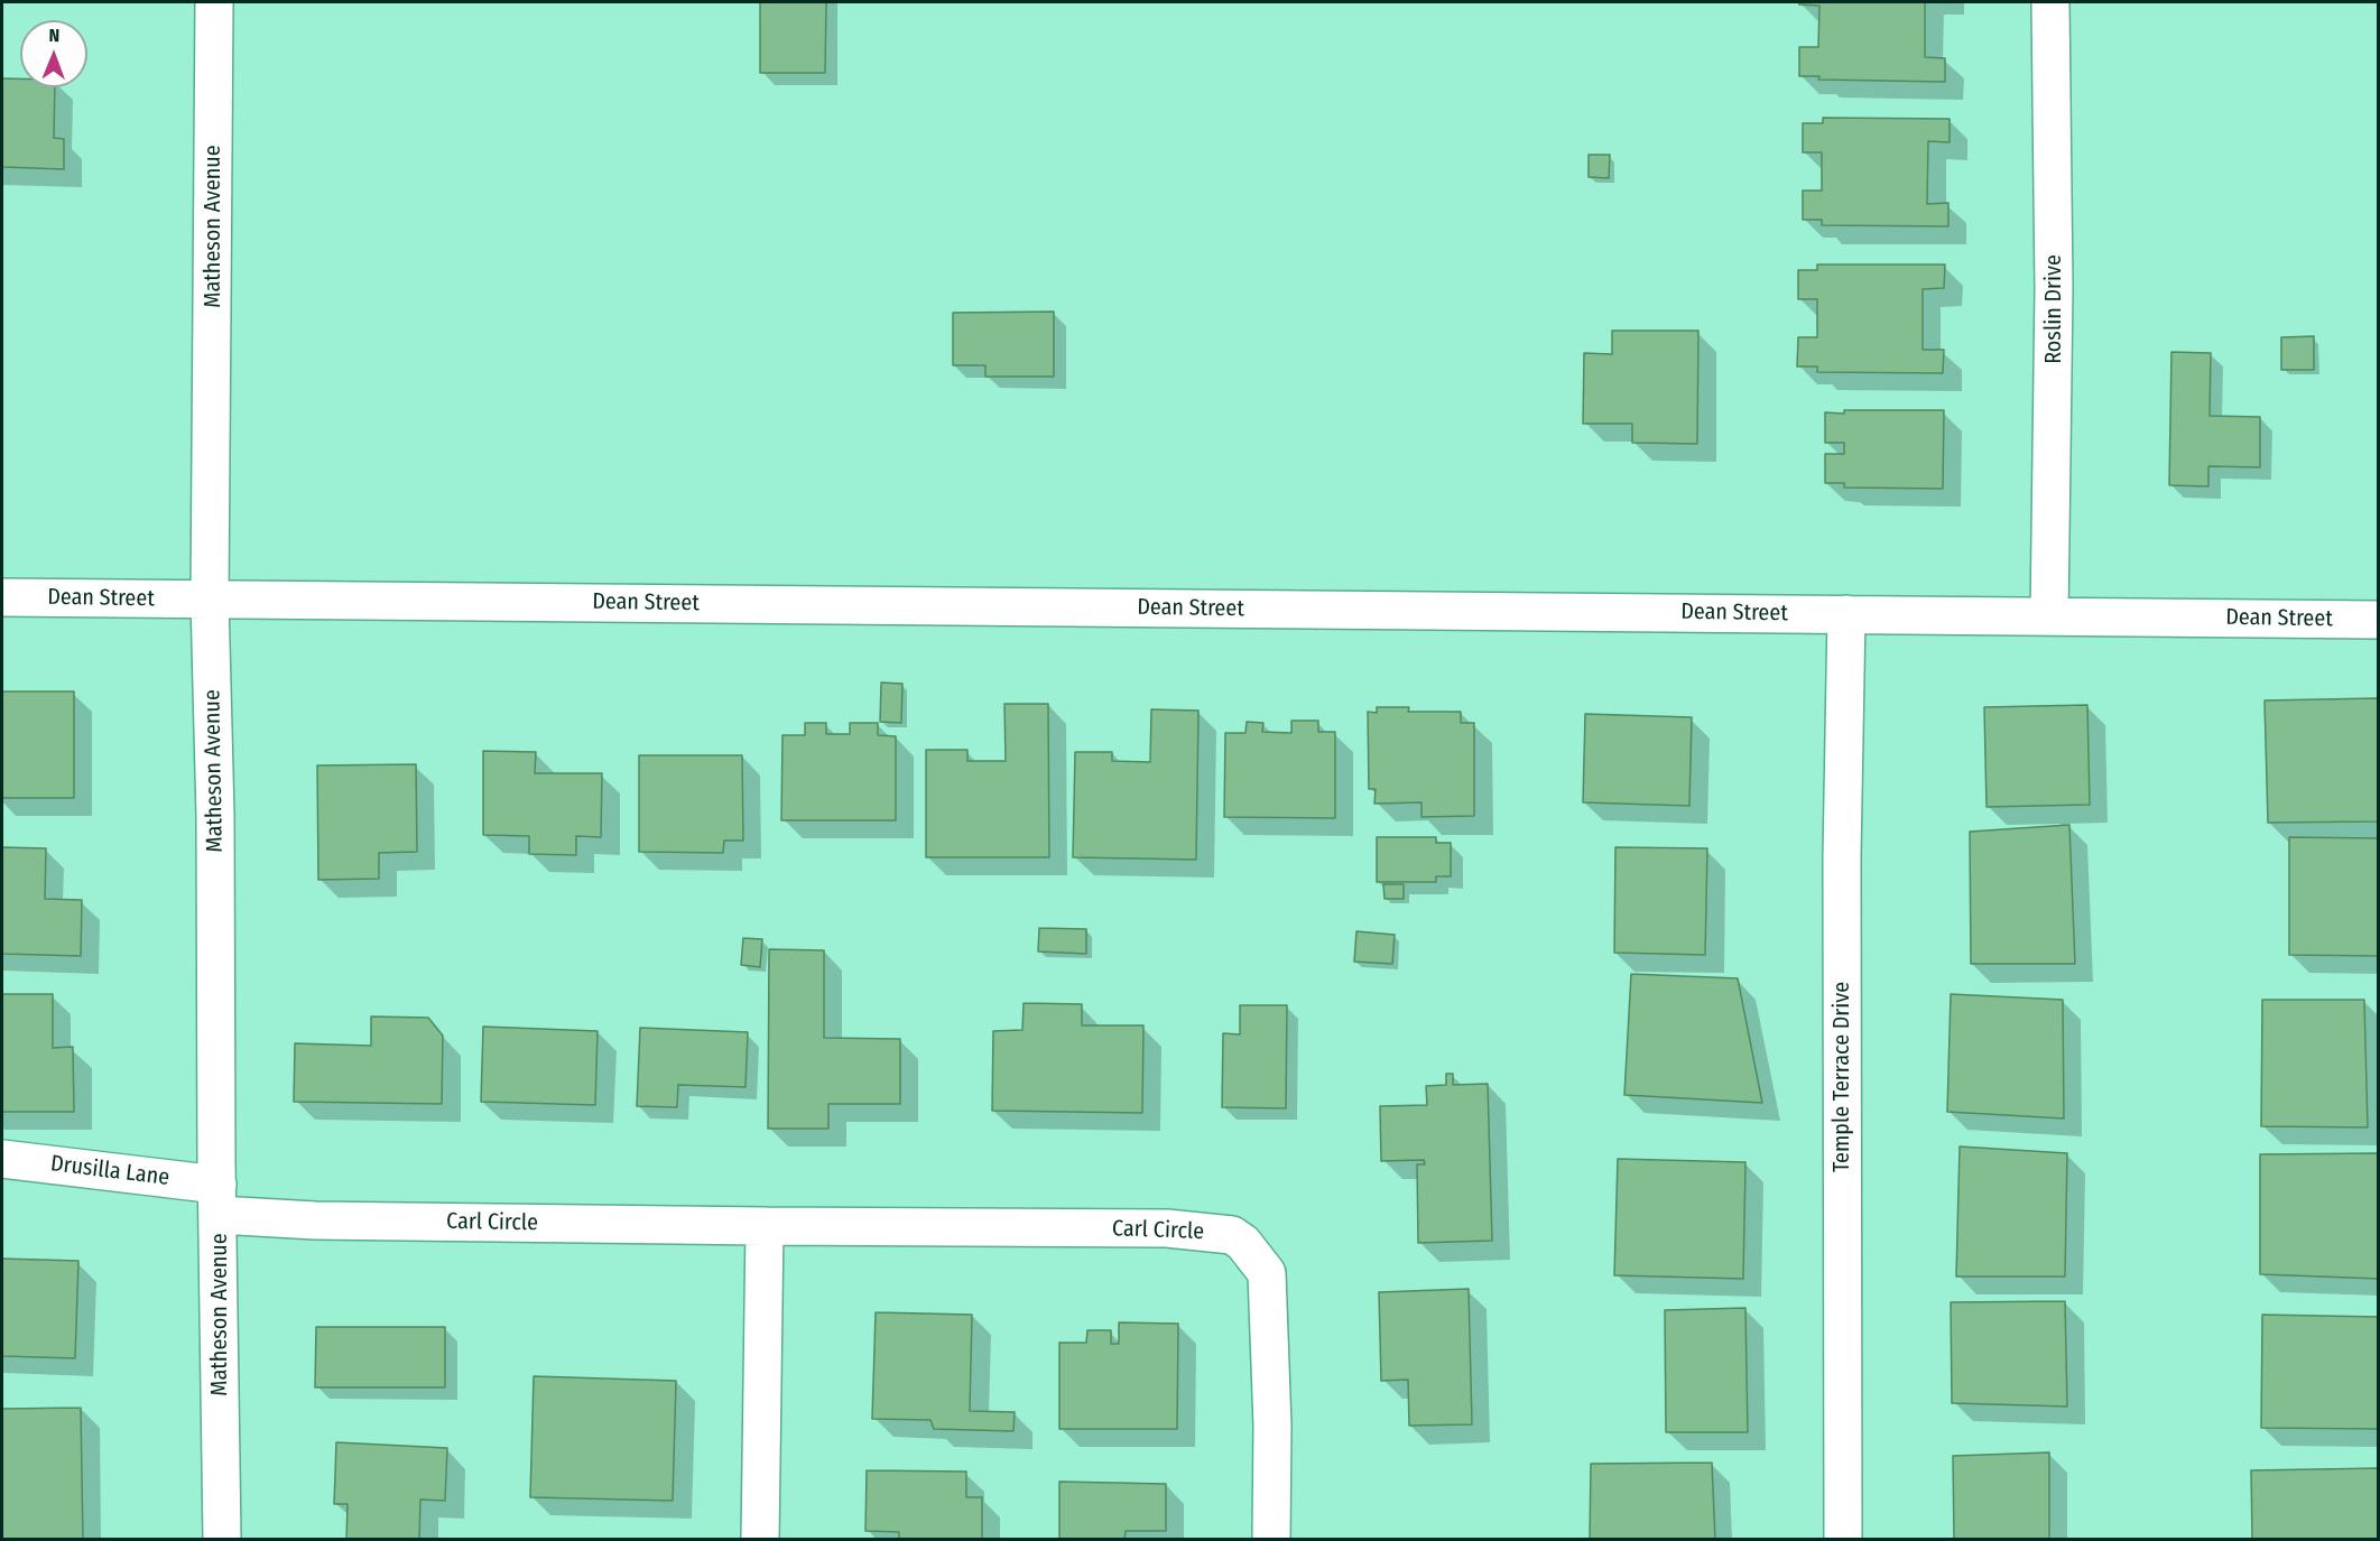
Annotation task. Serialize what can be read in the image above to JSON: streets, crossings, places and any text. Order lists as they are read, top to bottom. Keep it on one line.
{"streets":{"street":["Matheson Avenue","Roslin Drive","Dean Street","Temple Terrace Drive","Drusilla Lane","Carl Circle"]},"crossings":[["Matheson Avenue","Dean Street"],["Matheson Avenue","Drusilla Lane"],["Matheson Avenue","Carl Circle"],["Roslin Drive","Dean Street"],["Dean Street","Temple Terrace Drive"],["Drusilla Lane","Carl Circle"]],"north":"top"}
